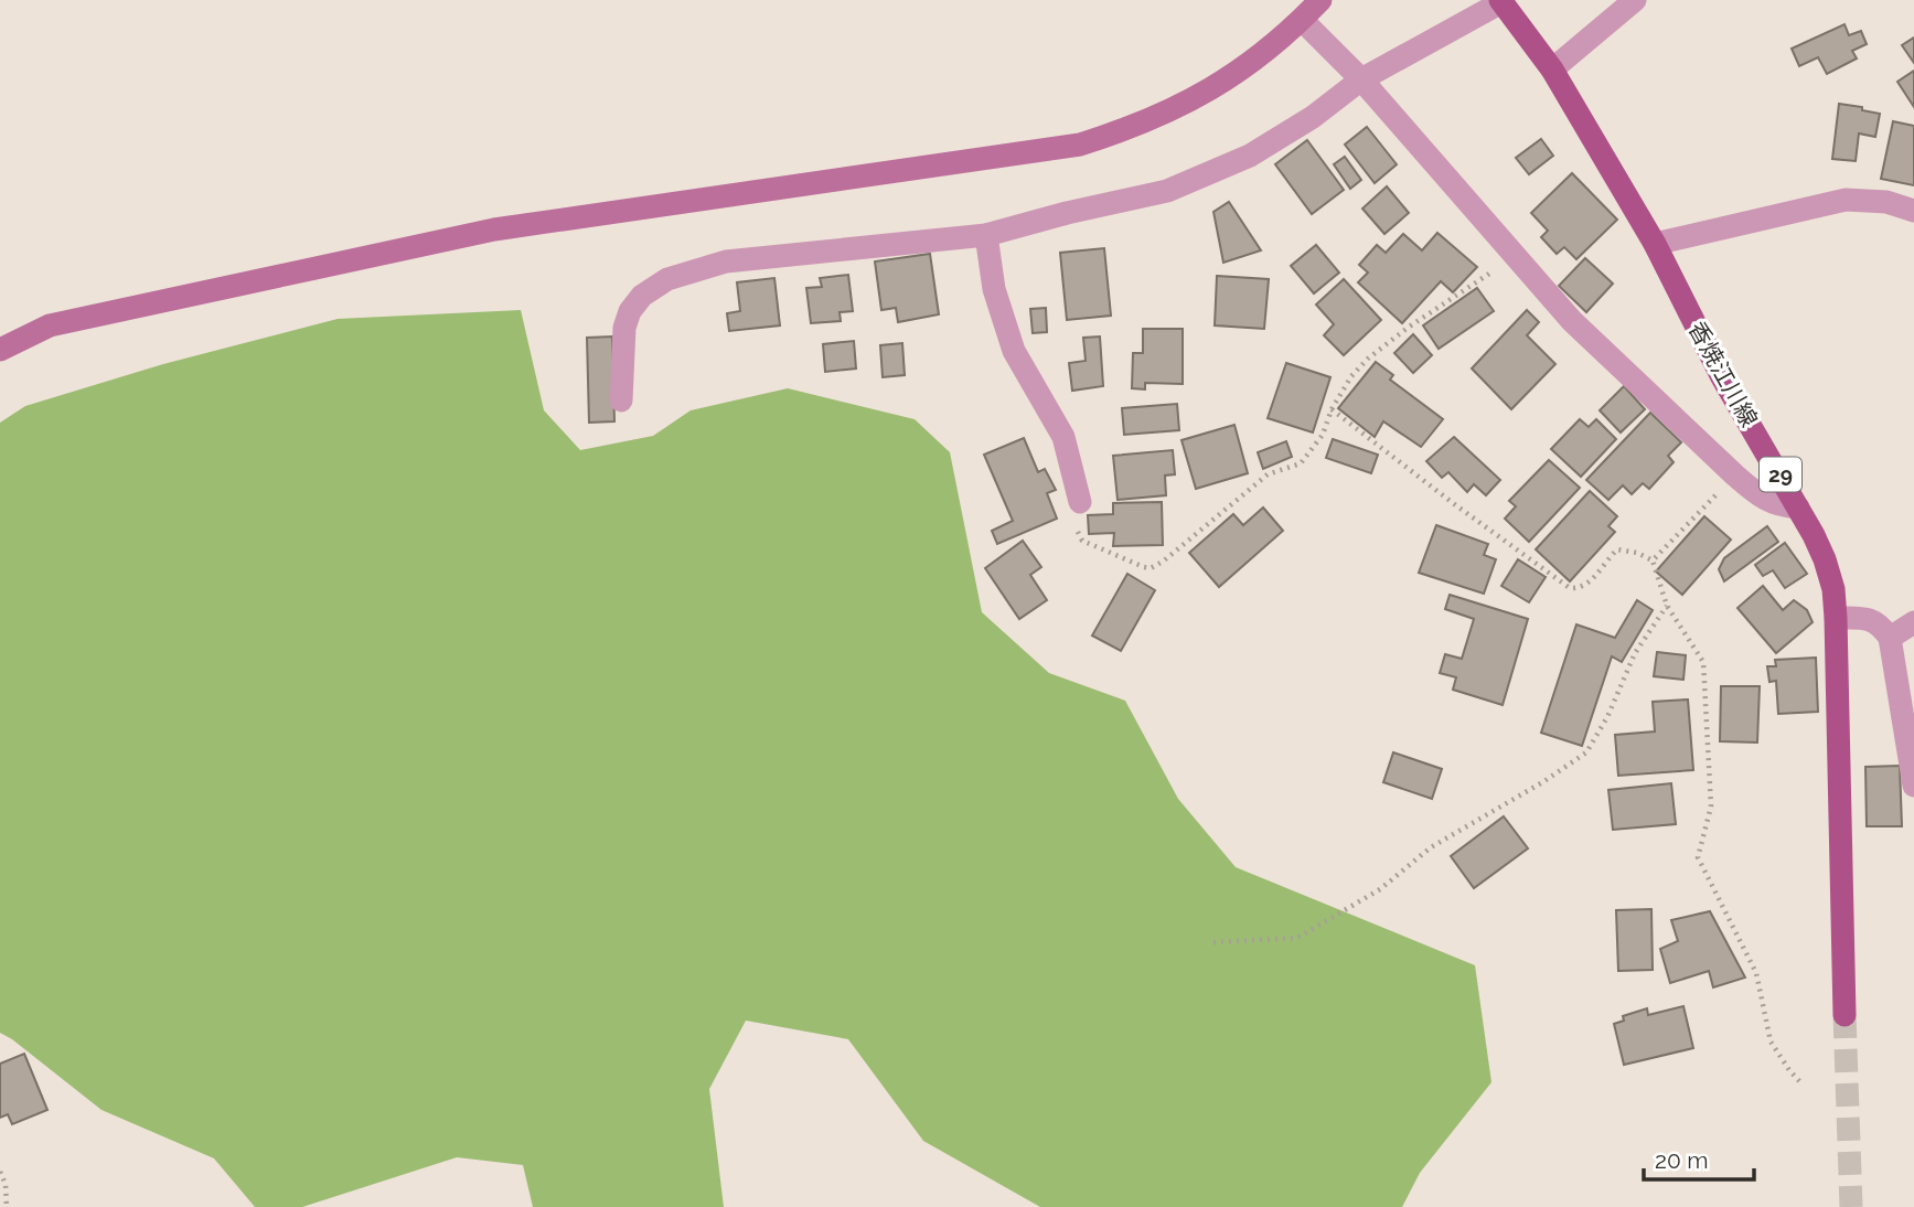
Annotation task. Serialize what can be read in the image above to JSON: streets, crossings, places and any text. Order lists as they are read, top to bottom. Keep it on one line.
{"streets":{"main road":["香焼江川線","29"]},"scale_bar":"20 m"}
